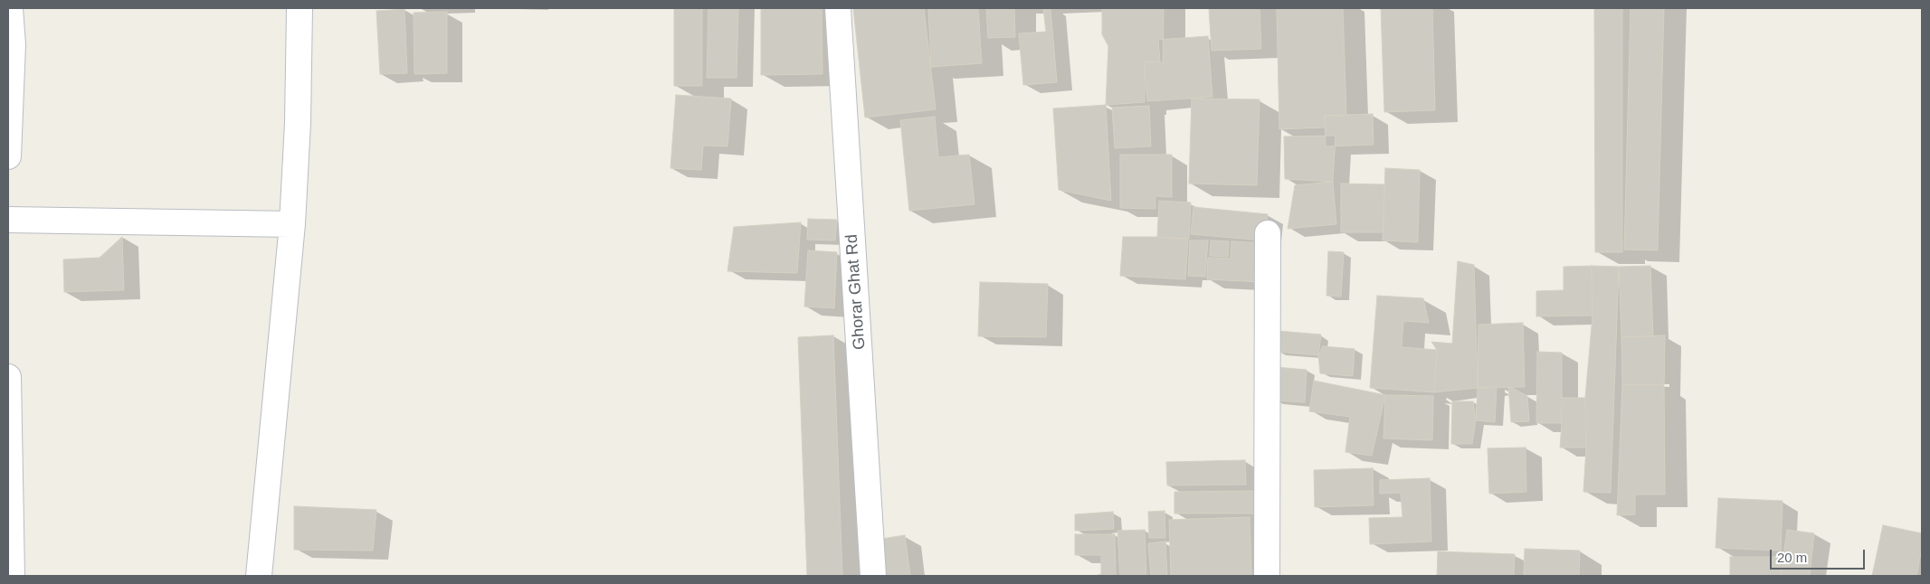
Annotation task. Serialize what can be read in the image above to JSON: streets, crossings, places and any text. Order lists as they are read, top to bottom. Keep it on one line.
{"streets":{"street":["Ghorar Ghat Rd"]},"scale_bar":"20 m"}
